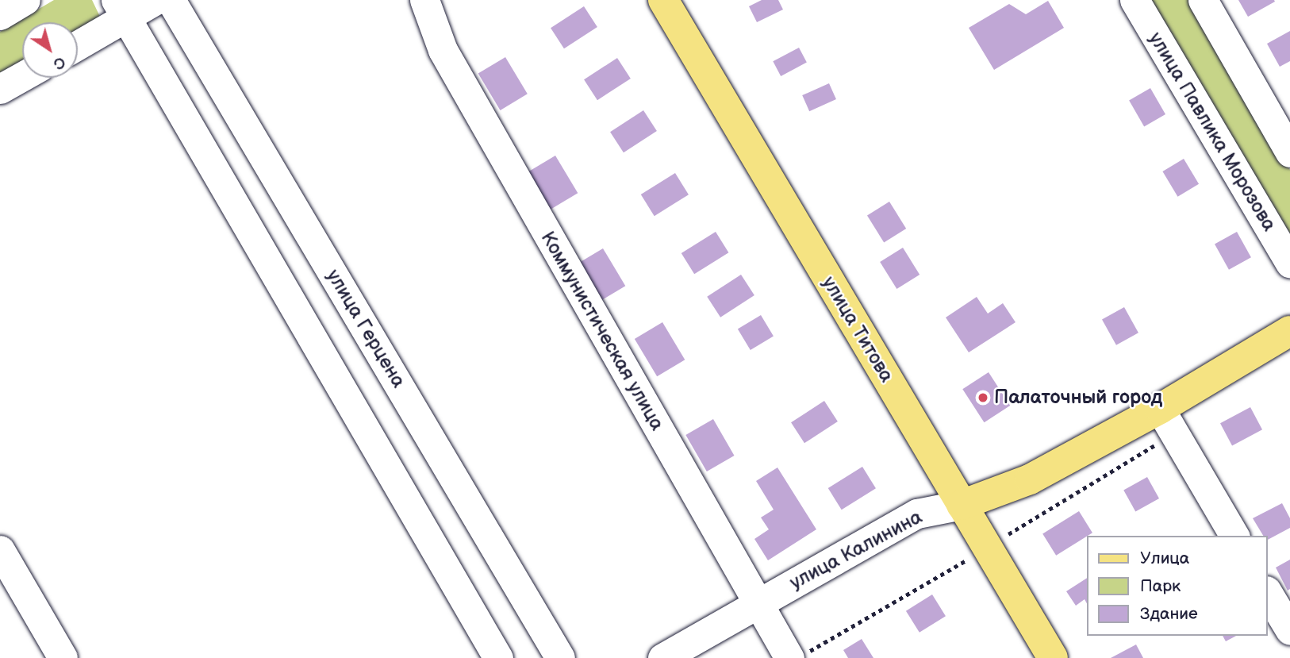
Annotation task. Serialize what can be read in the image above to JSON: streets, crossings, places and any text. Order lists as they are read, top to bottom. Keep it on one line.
{"streets":{"main road":["улица Титова","улица Калинина"],"street":["улица Павлика Морозова","улица Герцена","Коммунистическая улица"]},"crossings":[["улица Титова","улица Калинина"],["Коммунистическая улица","улица Калинина"]],"places":["Палаточный город"],"legend":["Улица","Парк","Здание"],"north":"bottom right"}
